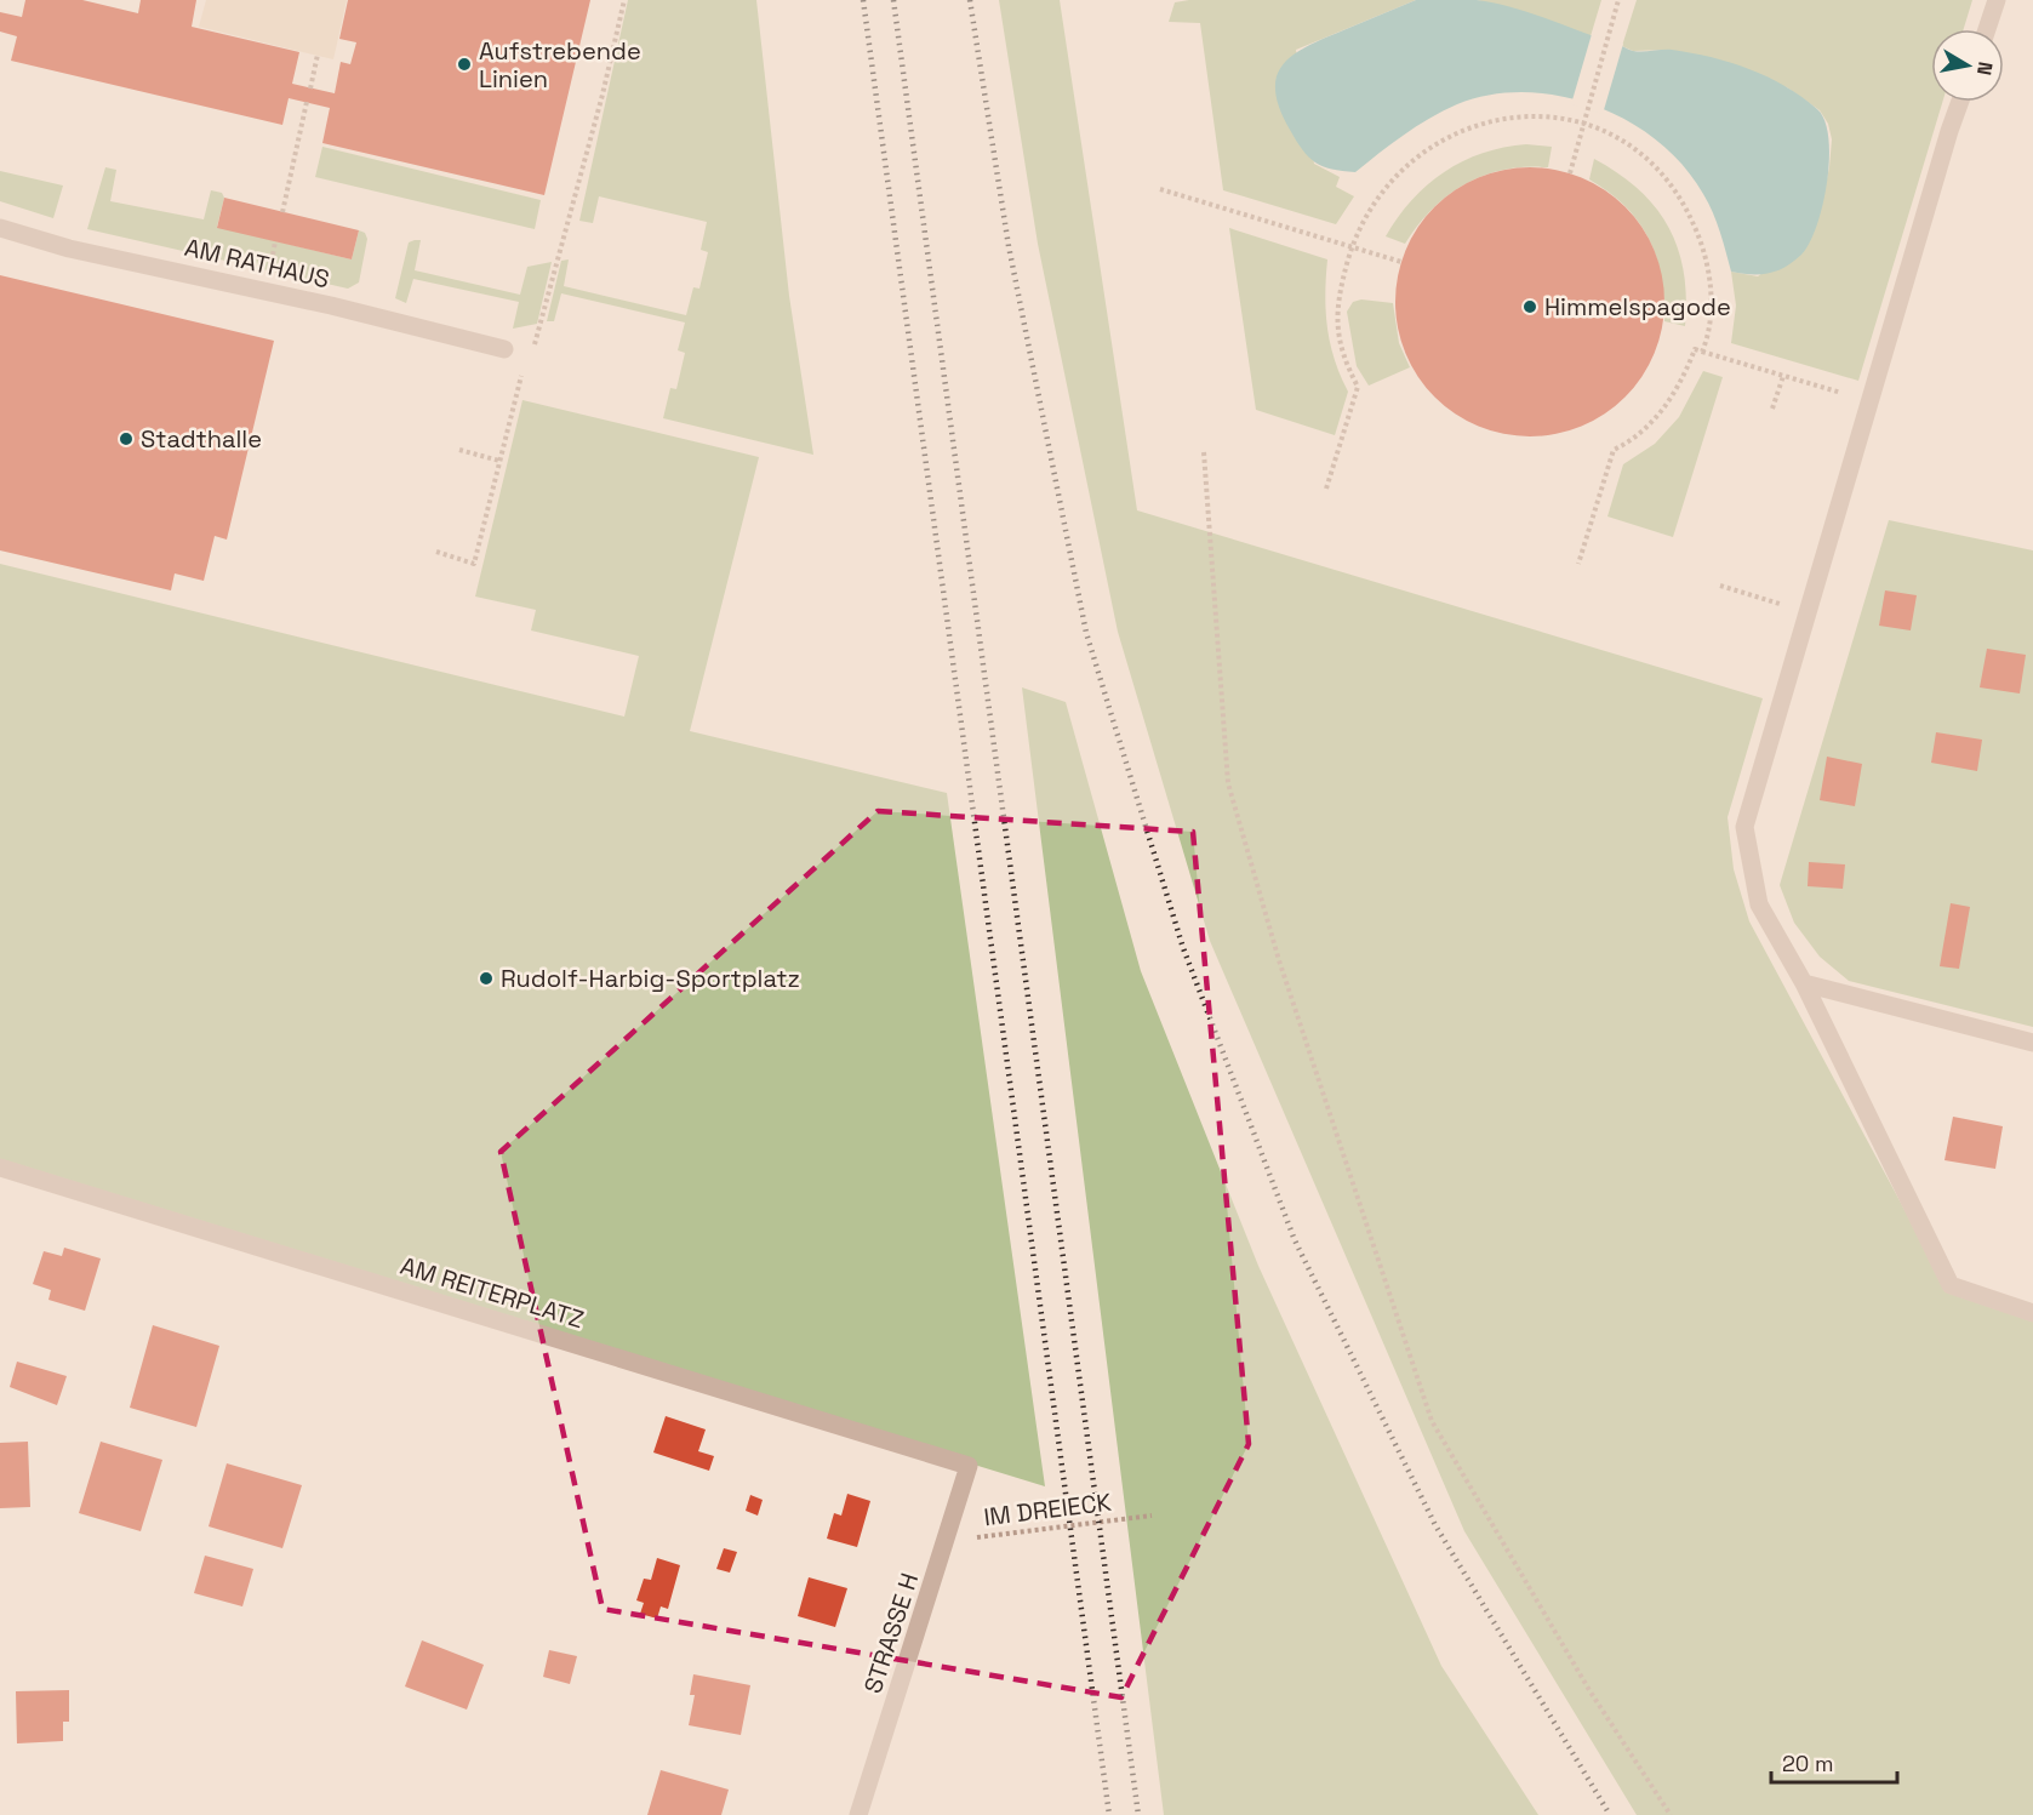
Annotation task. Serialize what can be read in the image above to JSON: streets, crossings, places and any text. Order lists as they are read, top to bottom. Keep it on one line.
{"streets":{"street":["AM RATHAUS","AM REITERPLATZ","STRASSE H"],"path":["IM DREIECK"]},"crossings":[["AM REITERPLATZ","STRASSE H"],["IM DREIECK","STRASSE H"]],"places":["Aufstrebende Linien","Himmelspagode","Stadthalle","Rudolf-Harbig-Sportplatz"],"scale_bar":"20 m","north":"right"}
